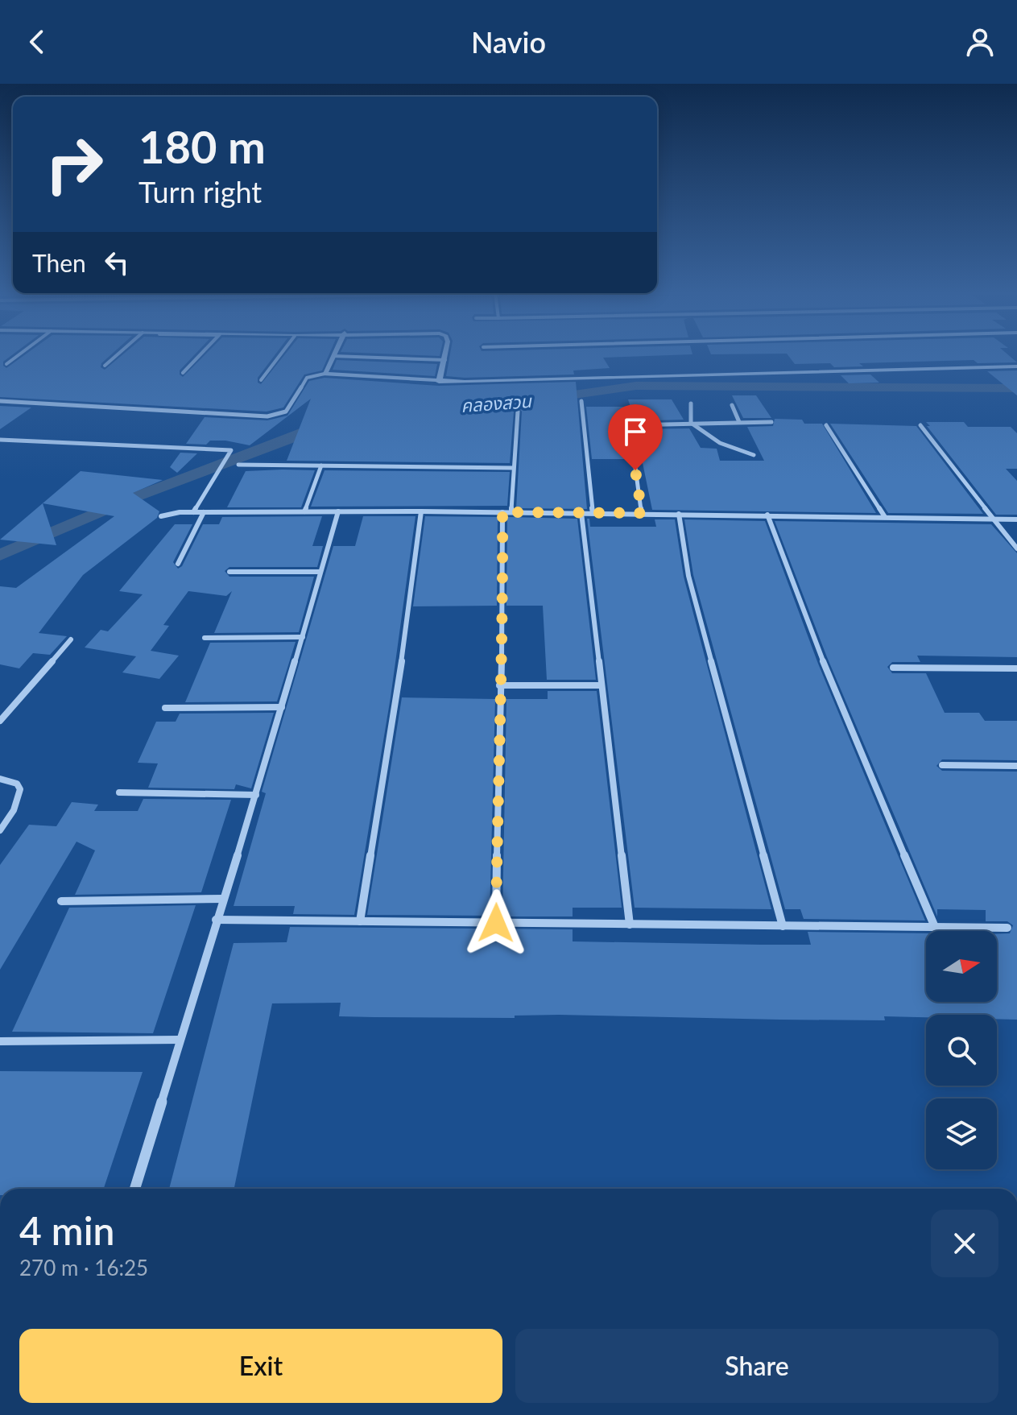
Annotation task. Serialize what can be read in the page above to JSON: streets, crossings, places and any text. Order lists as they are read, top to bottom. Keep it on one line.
{"water":["คลองสวน"],"north":"right","page":{"header":"Navio","turn":["180 m","Turn right"],"then":"Then","heading":["4 min","270 m · 16:25"],"buttons":["Exit","Share"]}}
